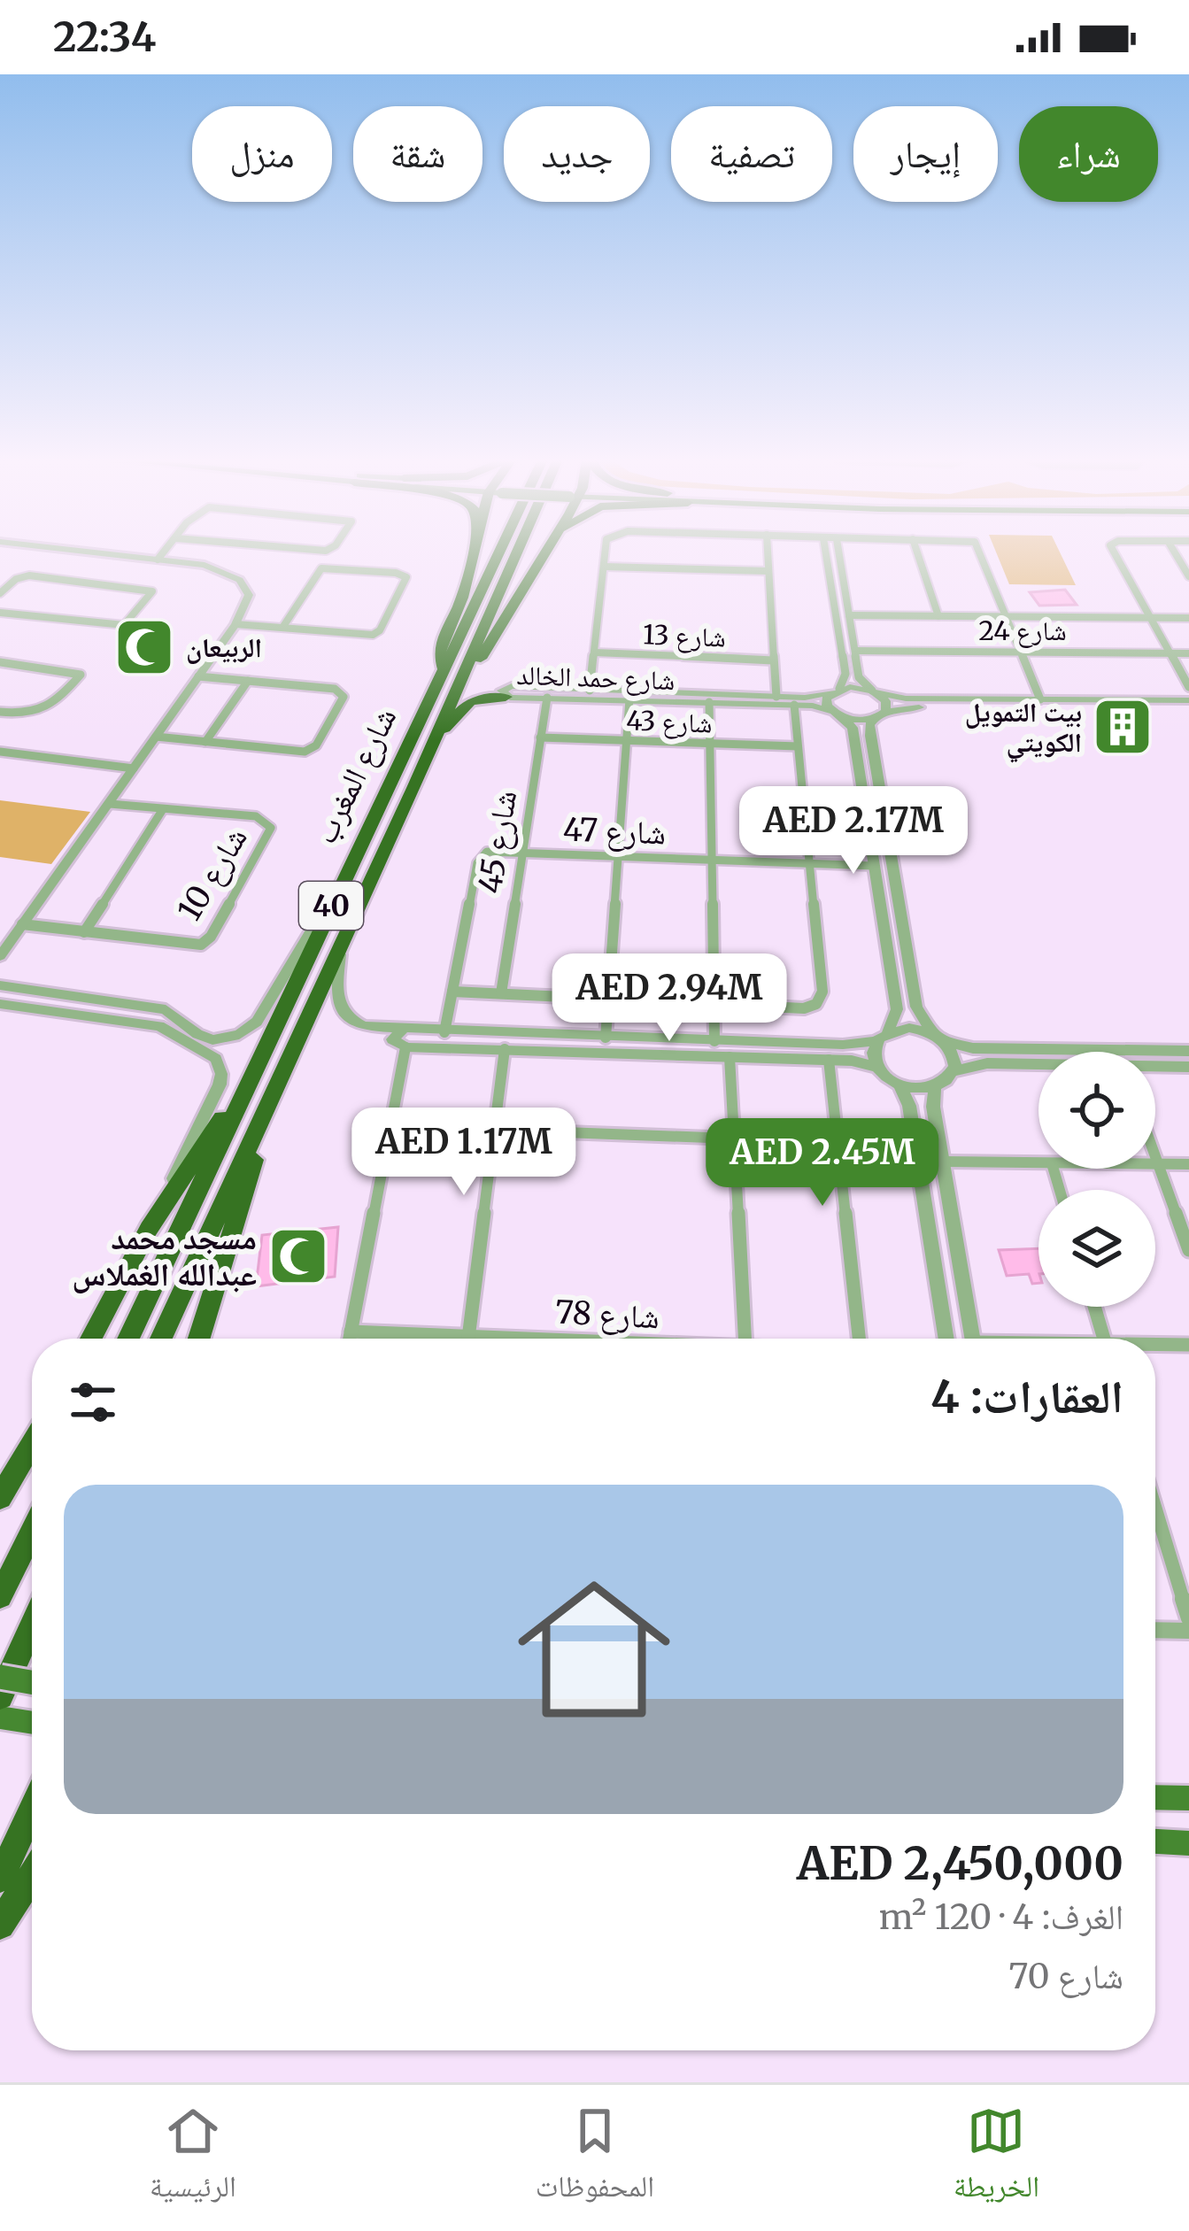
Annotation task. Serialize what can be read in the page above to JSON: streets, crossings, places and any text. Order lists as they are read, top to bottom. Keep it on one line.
{"streets":{"highway":["شارع المغرب","40"],"street":["شارع 24","شارع 13","شارع حمد الخالد","شارع 43","شارع 47","شارع 45","شارع 10","شارع 78"]},"crossings":[["شارع حمد الخالد","شارع 45"],["شارع 43","شارع 45"],["شارع 47","شارع 45"]],"places":{"mosque":["الربيعان","مسجد محمد عبدالله الغملاس"],"building":["بيت التمويل الكويتي"]},"page":{"status":"22:34","chip":["شراء","إيجار","تصفية","جديد","شقة","منزل"],"price":["AED 2.17M","AED 2.94M","AED 1.17M","AED 2.45M"],"heading":"العقارات: 4","list":[{"name":"AED 2,450,000","note":"الغرف: 4 · 120 m² · شارع 70"}],"tabs":["الخريطة","المحفوظات","الرئيسية"]}}
